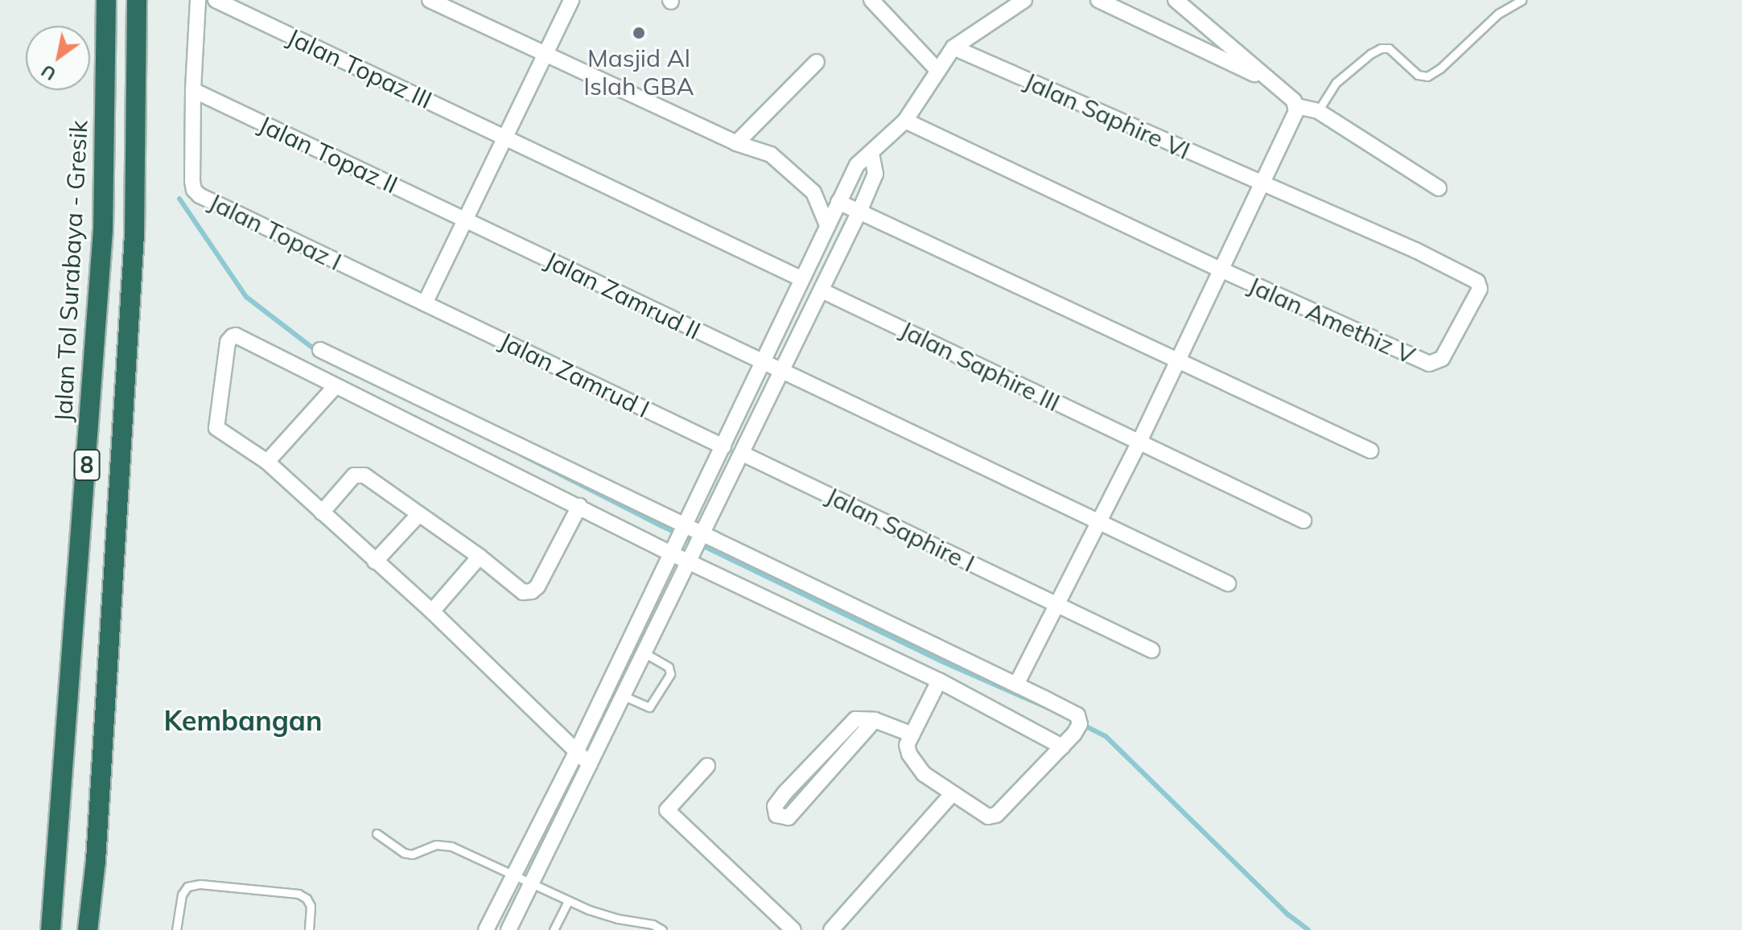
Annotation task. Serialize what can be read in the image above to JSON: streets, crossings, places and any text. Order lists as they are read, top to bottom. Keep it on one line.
{"streets":{"highway":["Jalan Tol Surabaya - Gresik","8"],"street":["Jalan Topaz III","Jalan Saphire VI","Jalan Topaz II","Jalan Topaz I","Jalan Zamrud II","Jalan Amethiz V","Jalan Saphire III","Jalan Zamrud I","Jalan Saphire I"]},"crossings":[["Jalan Saphire VI","Jalan Amethiz V"],["Jalan Topaz II","Jalan Topaz I"],["Jalan Topaz II","Jalan Zamrud II"],["Jalan Topaz I","Jalan Zamrud I"]],"districts":["Kembangan"],"places":["Masjid Al Islah GBA"],"north":"bottom left"}
